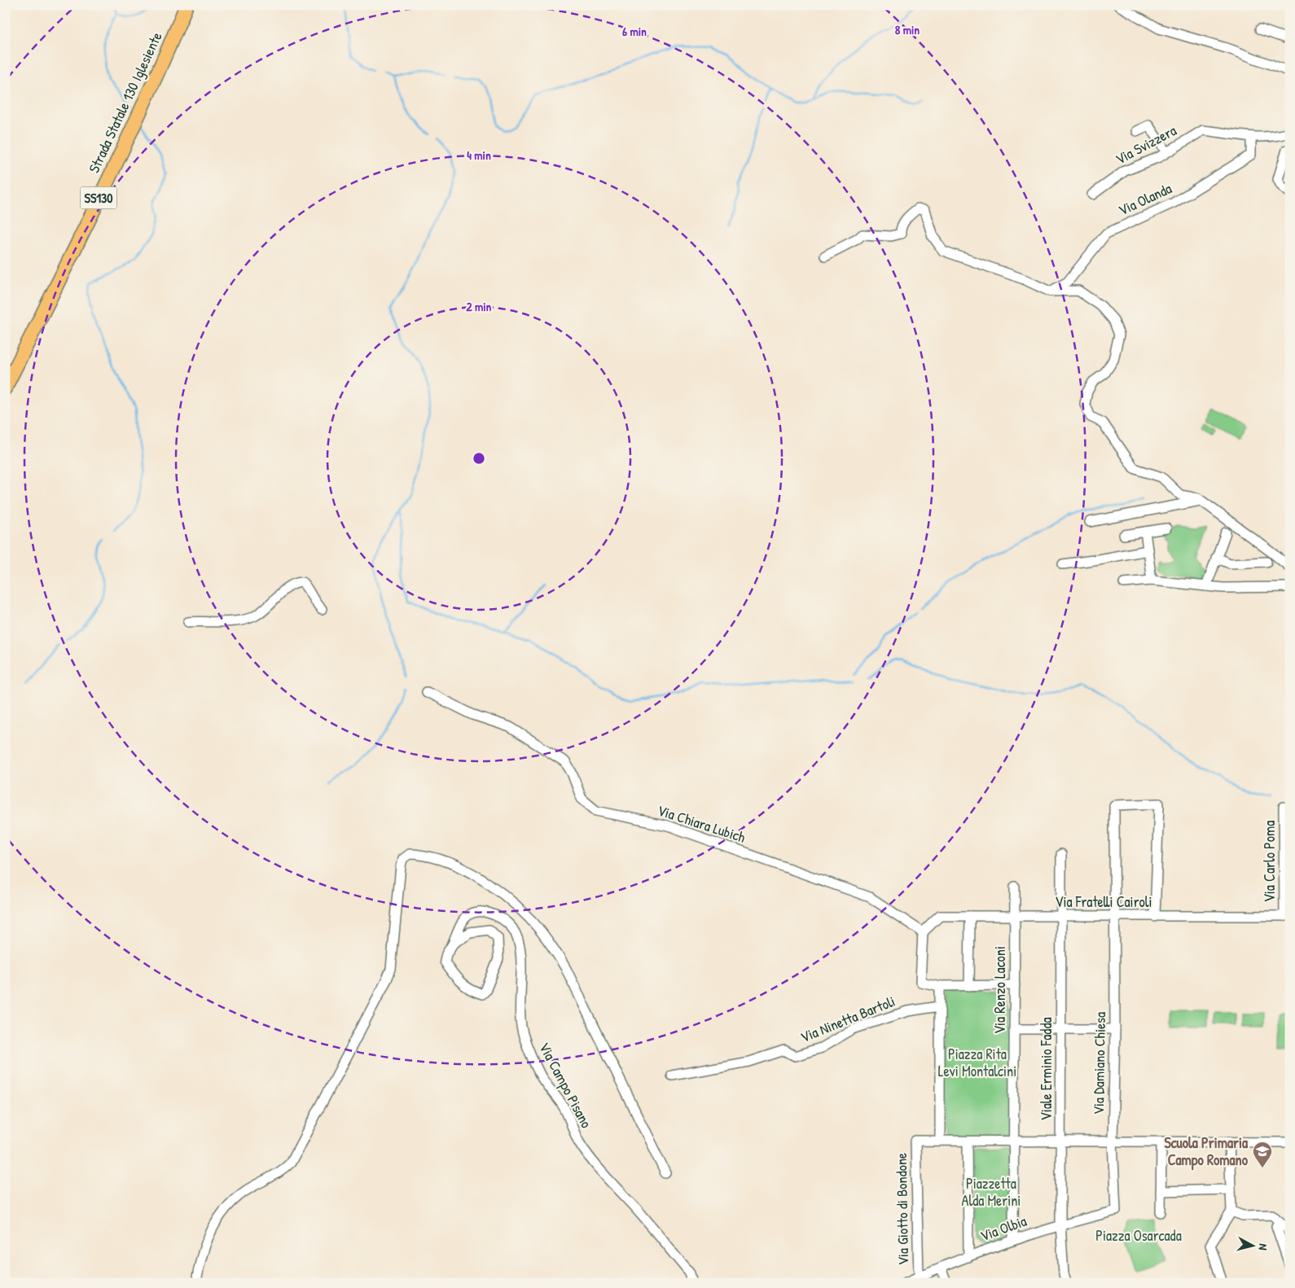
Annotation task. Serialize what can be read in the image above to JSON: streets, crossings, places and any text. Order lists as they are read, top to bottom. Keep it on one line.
{"streets":{"highway":["Strada Statale 130 Iglesiente","SS130"],"street":["Via Svizzera","Via Olanda","Via Chiara Lubich","Via Carlo Poma","Via Fratelli Cairoli","Via Renzo Laconi","Via Ninetta Bartoli","Via Damiano Chiesa","Viale Erminio Fadda","Via Campo Pisano","Via Giotto di Bondone","Via Olbia"]},"crossings":[["Via Svizzera","Via Olanda"],["Via Chiara Lubich","Via Fratelli Cairoli"],["Via Carlo Poma","Via Fratelli Cairoli"],["Via Fratelli Cairoli","Via Renzo Laconi"],["Via Fratelli Cairoli","Via Damiano Chiesa"],["Via Fratelli Cairoli","Viale Erminio Fadda"],["Via Renzo Laconi","Via Olbia"],["Via Damiano Chiesa","Via Olbia"],["Viale Erminio Fadda","Via Olbia"],["Via Giotto di Bondone","Via Olbia"]],"parks":["Piazza Rita Levi Montalcini","Piazzetta Alda Merini","Piazza Osarcada"],"places":{"school or university":["Scuola Primaria Campo Romano"]},"north":"right","rings":["8 min","6 min","4 min","2 min"]}
